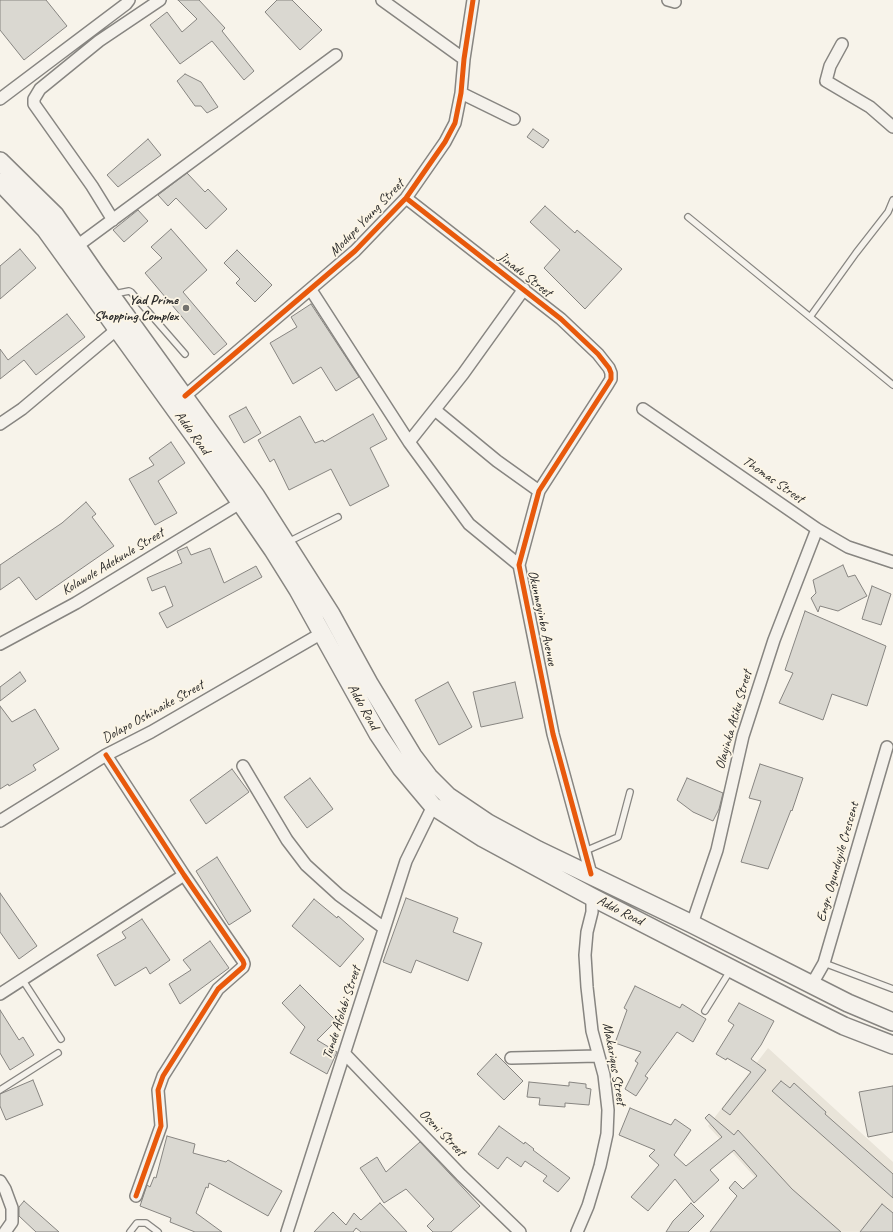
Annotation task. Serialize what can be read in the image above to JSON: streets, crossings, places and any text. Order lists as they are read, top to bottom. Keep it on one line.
{"streets":{"main road":["Addo Road"],"street":["Modupe Young Street","Jinadu Street","Thomas Street","Kolawole Adekunle Street","Okunmoyinbo Avenue","Dolapo Oshinaike Street","Olayinka Atiku Street","Engr. Ogunduyile Crescent","Tunde Afolabi Street","Makariqus Street","Oseni Street"]},"crossings":[["Modupe Young Street","Jinadu Street"],["Modupe Young Street","Addo Road"],["Jinadu Street","Okunmoyinbo Avenue"],["Addo Road","Kolawole Adekunle Street"],["Addo Road","Okunmoyinbo Avenue"],["Addo Road","Dolapo Oshinaike Street"],["Addo Road","Olayinka Atiku Street"],["Addo Road","Engr. Ogunduyile Crescent"],["Addo Road","Tunde Afolabi Street"],["Addo Road","Makariqus Street"],["Thomas Street","Olayinka Atiku Street"],["Tunde Afolabi Street","Oseni Street"]],"places":["Yad Prime Shopping Complex"]}
